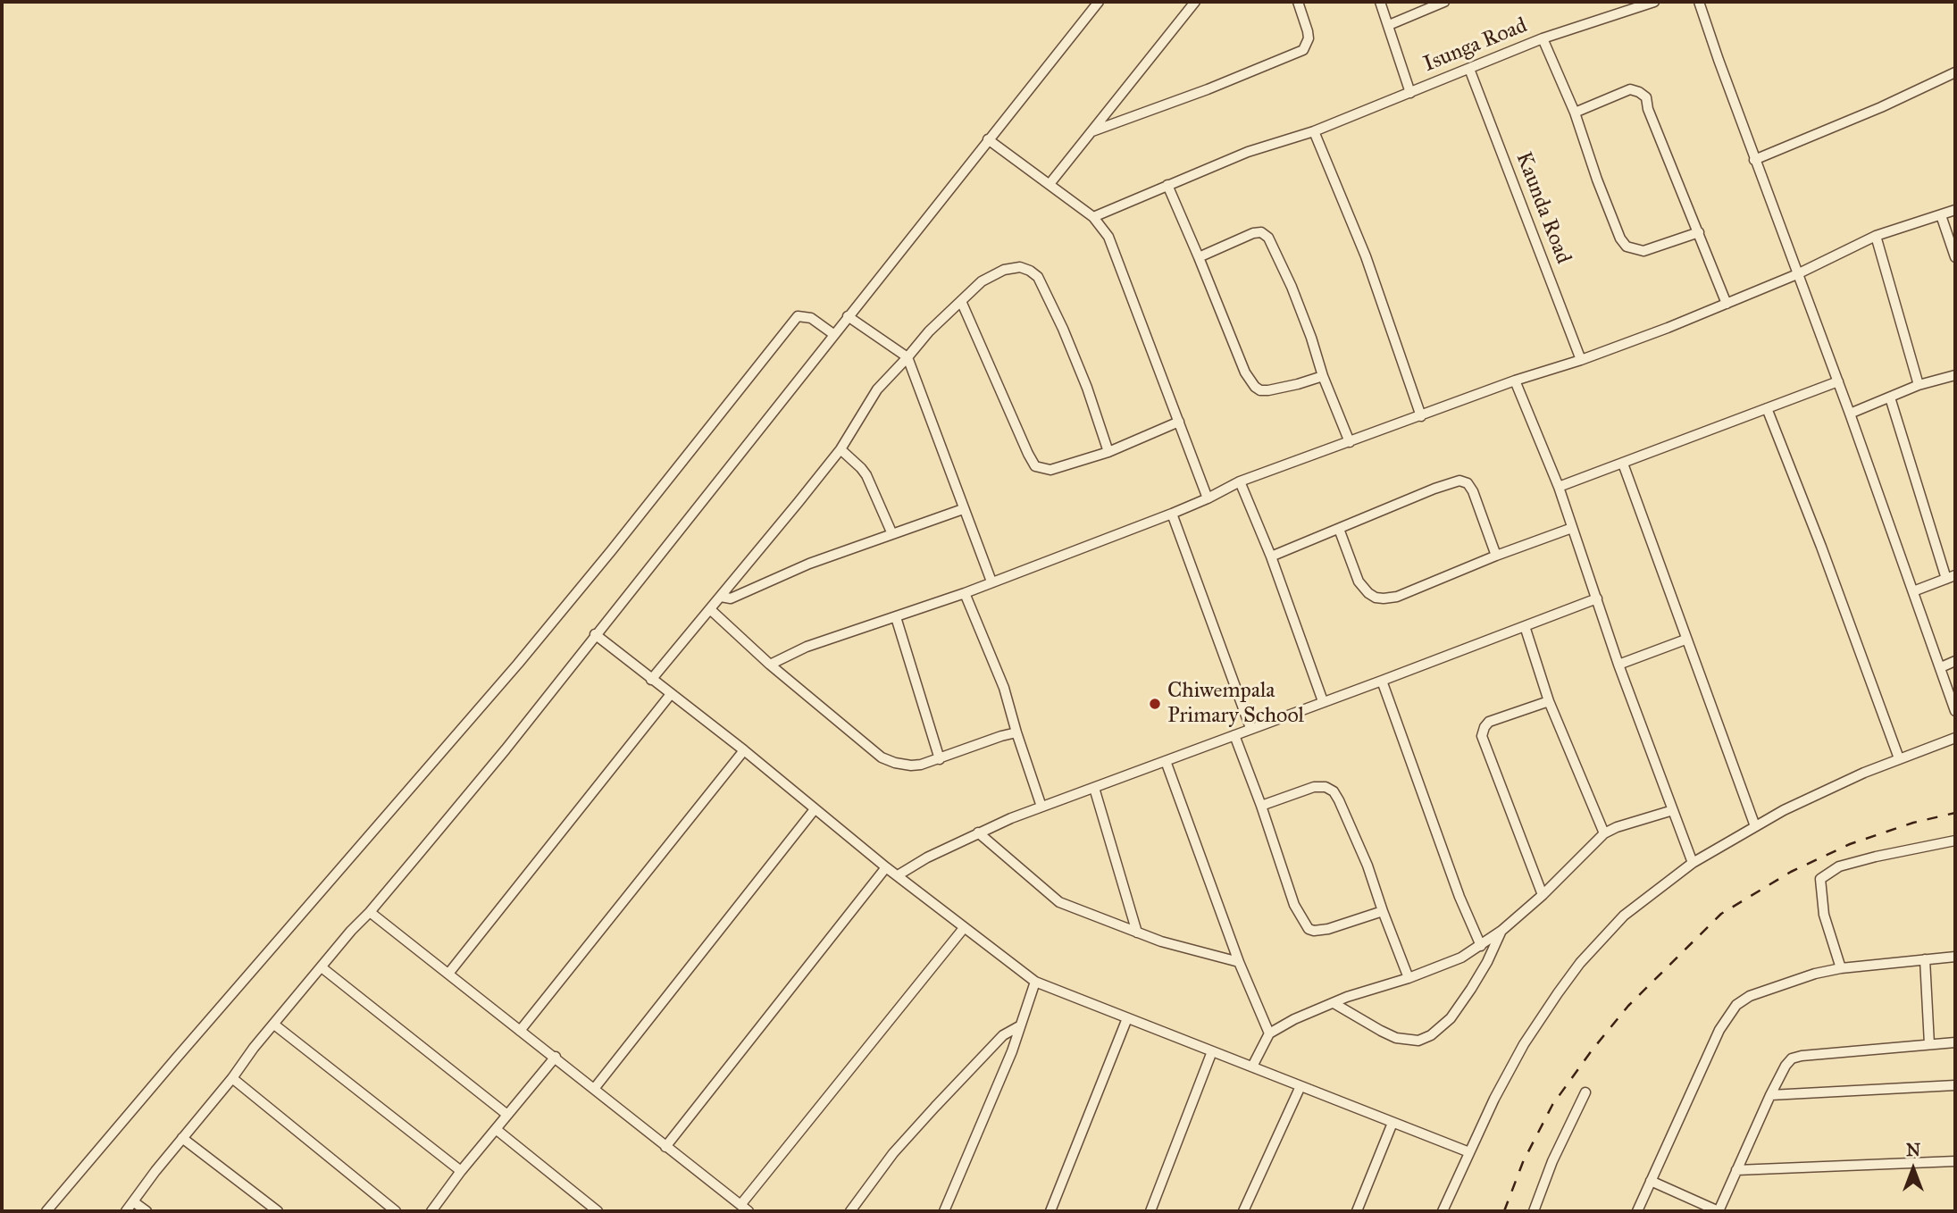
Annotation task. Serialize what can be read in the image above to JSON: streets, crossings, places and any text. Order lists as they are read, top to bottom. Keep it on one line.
{"streets":{"street":["Isunga Road","Kaunda Road"]},"crossings":[["Isunga Road","Kaunda Road"]],"places":["Chiwempala Primary School"],"north":"top"}
